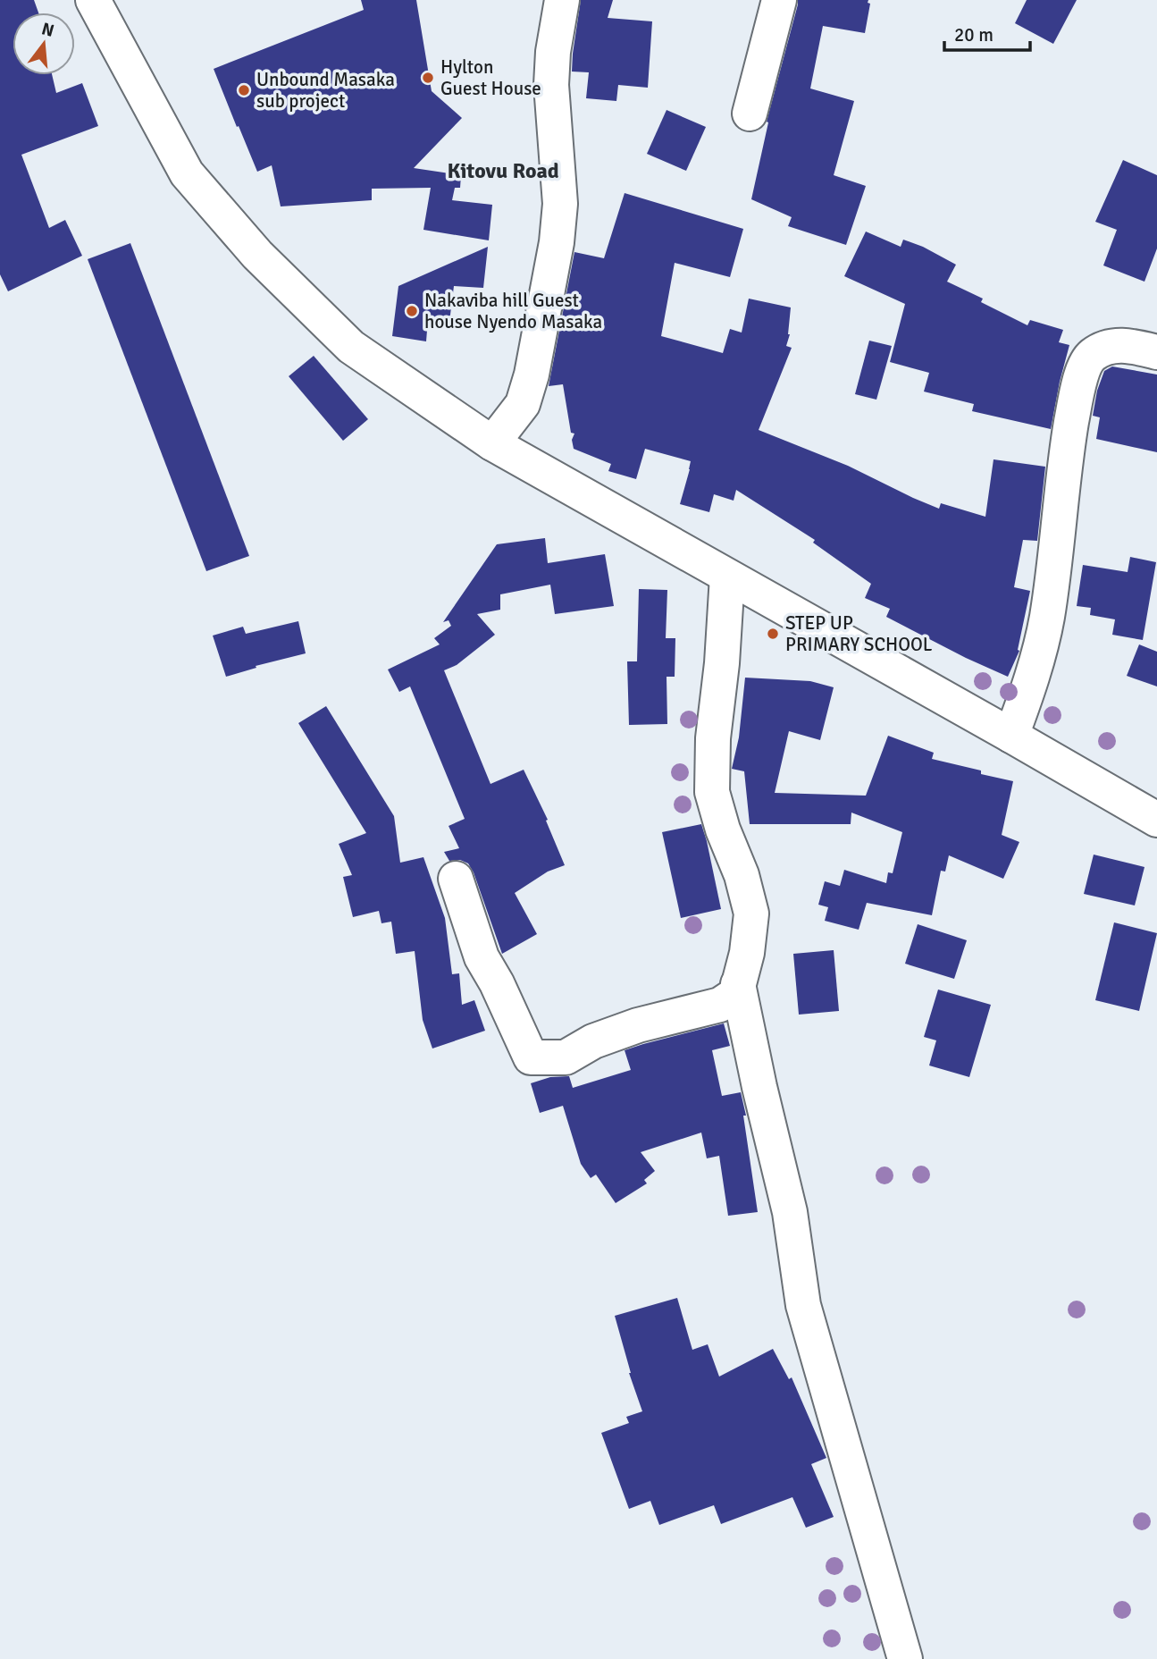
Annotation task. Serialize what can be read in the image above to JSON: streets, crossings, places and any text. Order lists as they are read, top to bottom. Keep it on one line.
{"districts":["Kitovu Road"],"places":["Hylton Guest House","Unbound Masaka sub project","Nakaviba hill Guest house Nyendo Masaka","STEP UP PRIMARY SCHOOL"],"scale_bar":"20 m","north":"top"}
